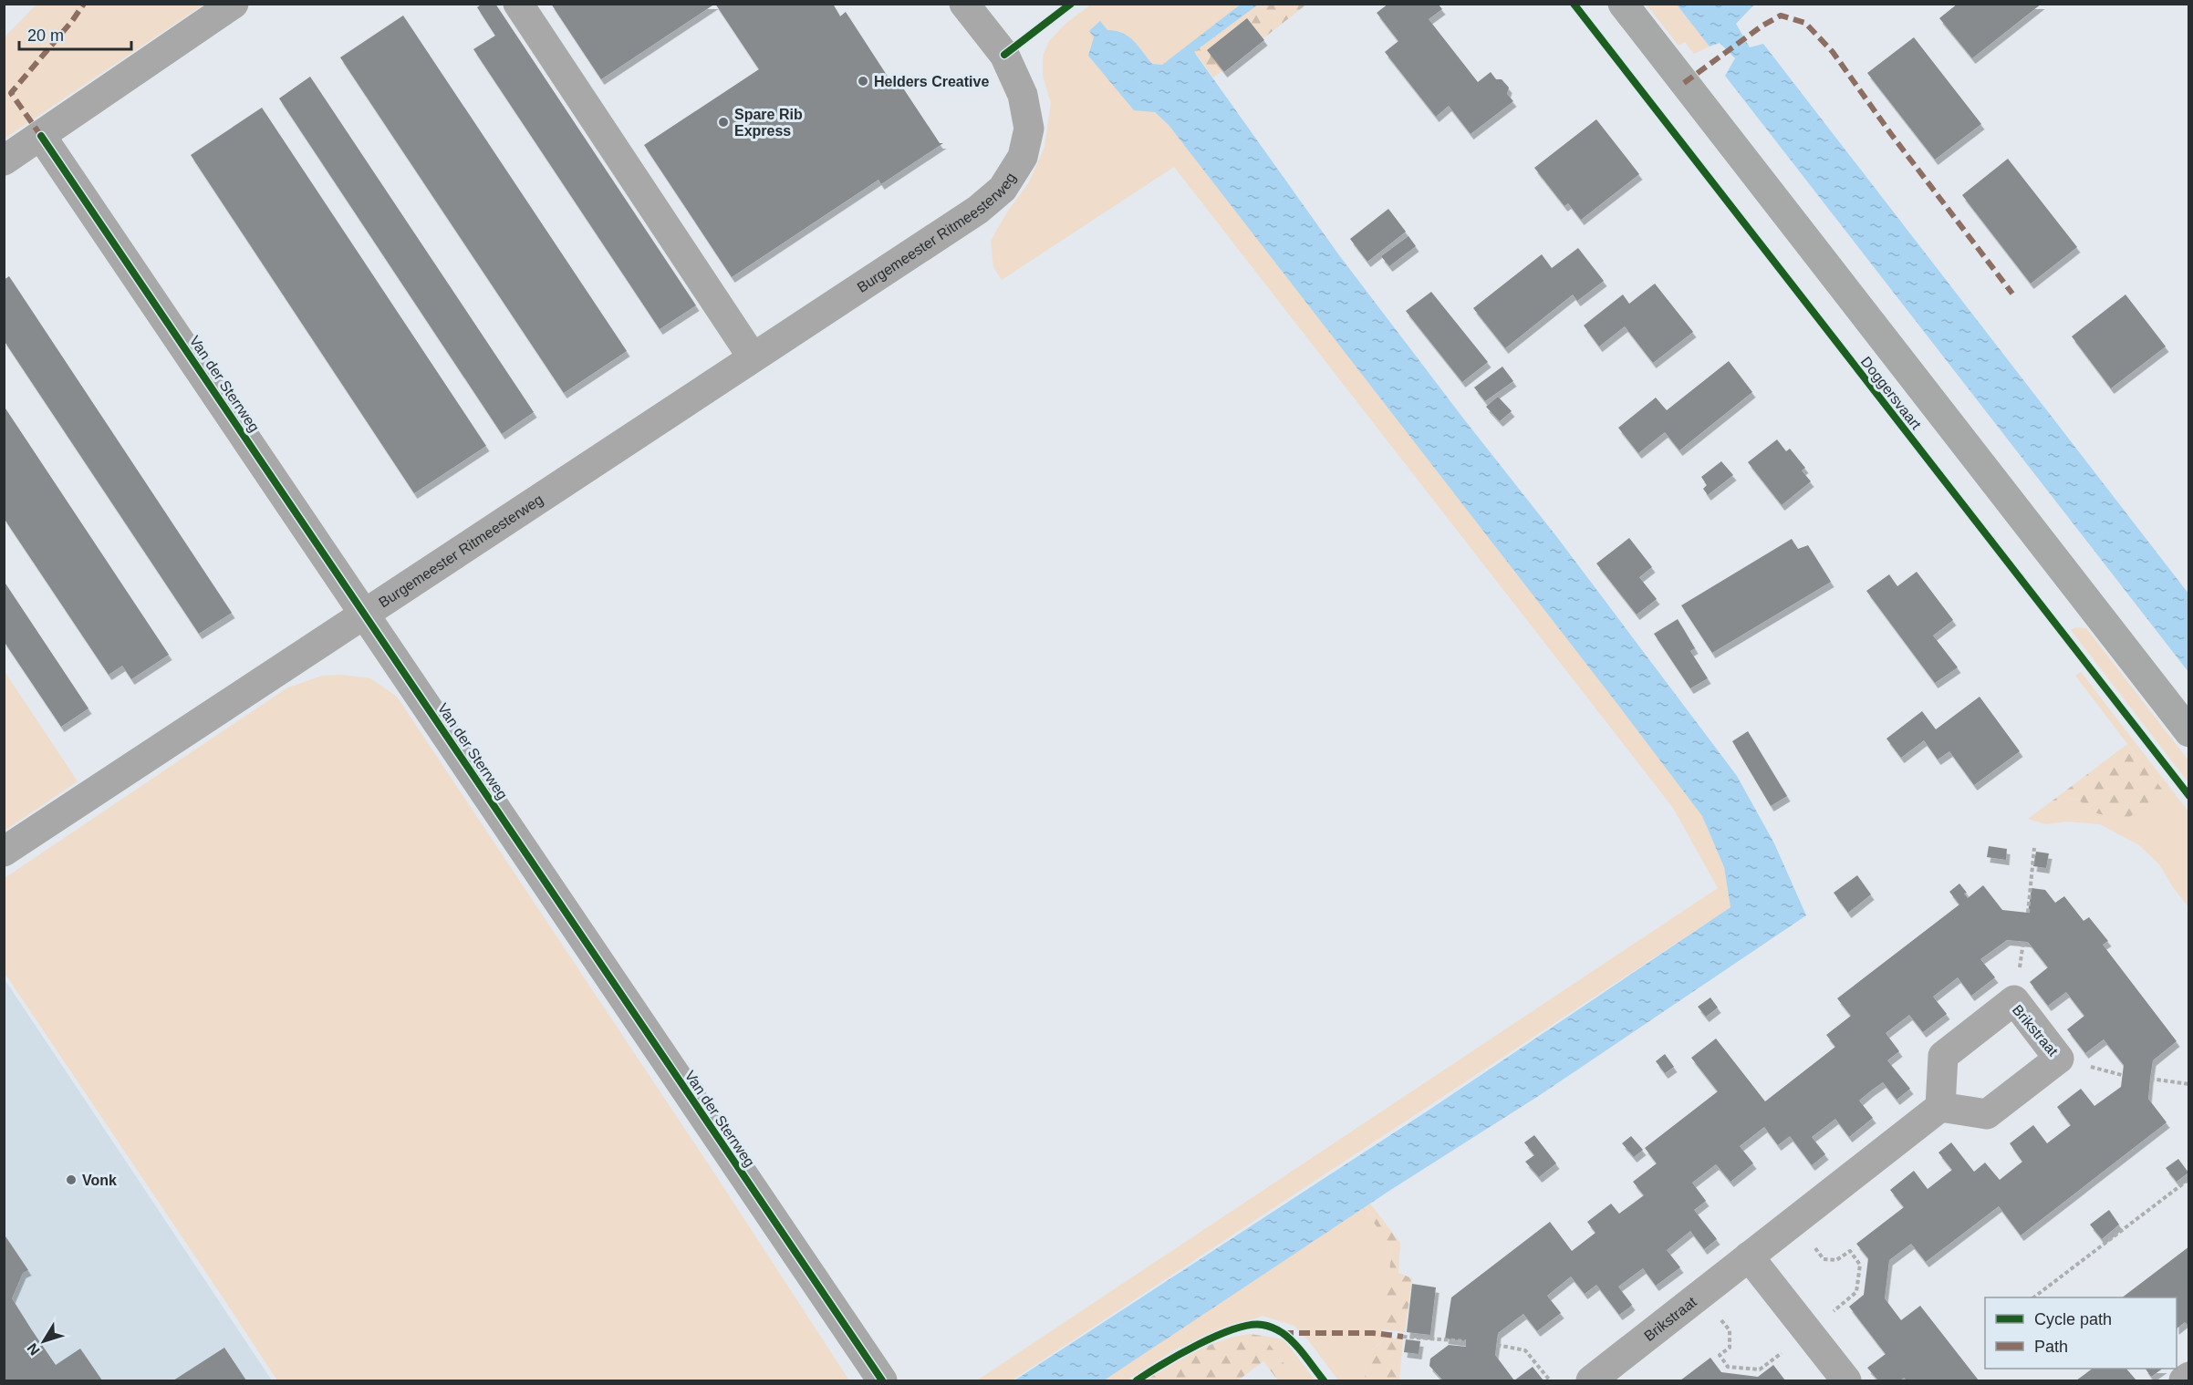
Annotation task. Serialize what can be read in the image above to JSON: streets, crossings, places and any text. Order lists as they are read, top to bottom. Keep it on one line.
{"streets":{"street":["Burgemeester Ritmeesterweg","Van der Sterrweg","Doggersvaart","Brikstraat"]},"crossings":[["Burgemeester Ritmeesterweg","Van der Sterrweg"]],"places":["Helders Creative","Spare Rib Express","Vonk"],"legend":["Cycle path","Path"],"scale_bar":"20 m","north":"bottom left"}
